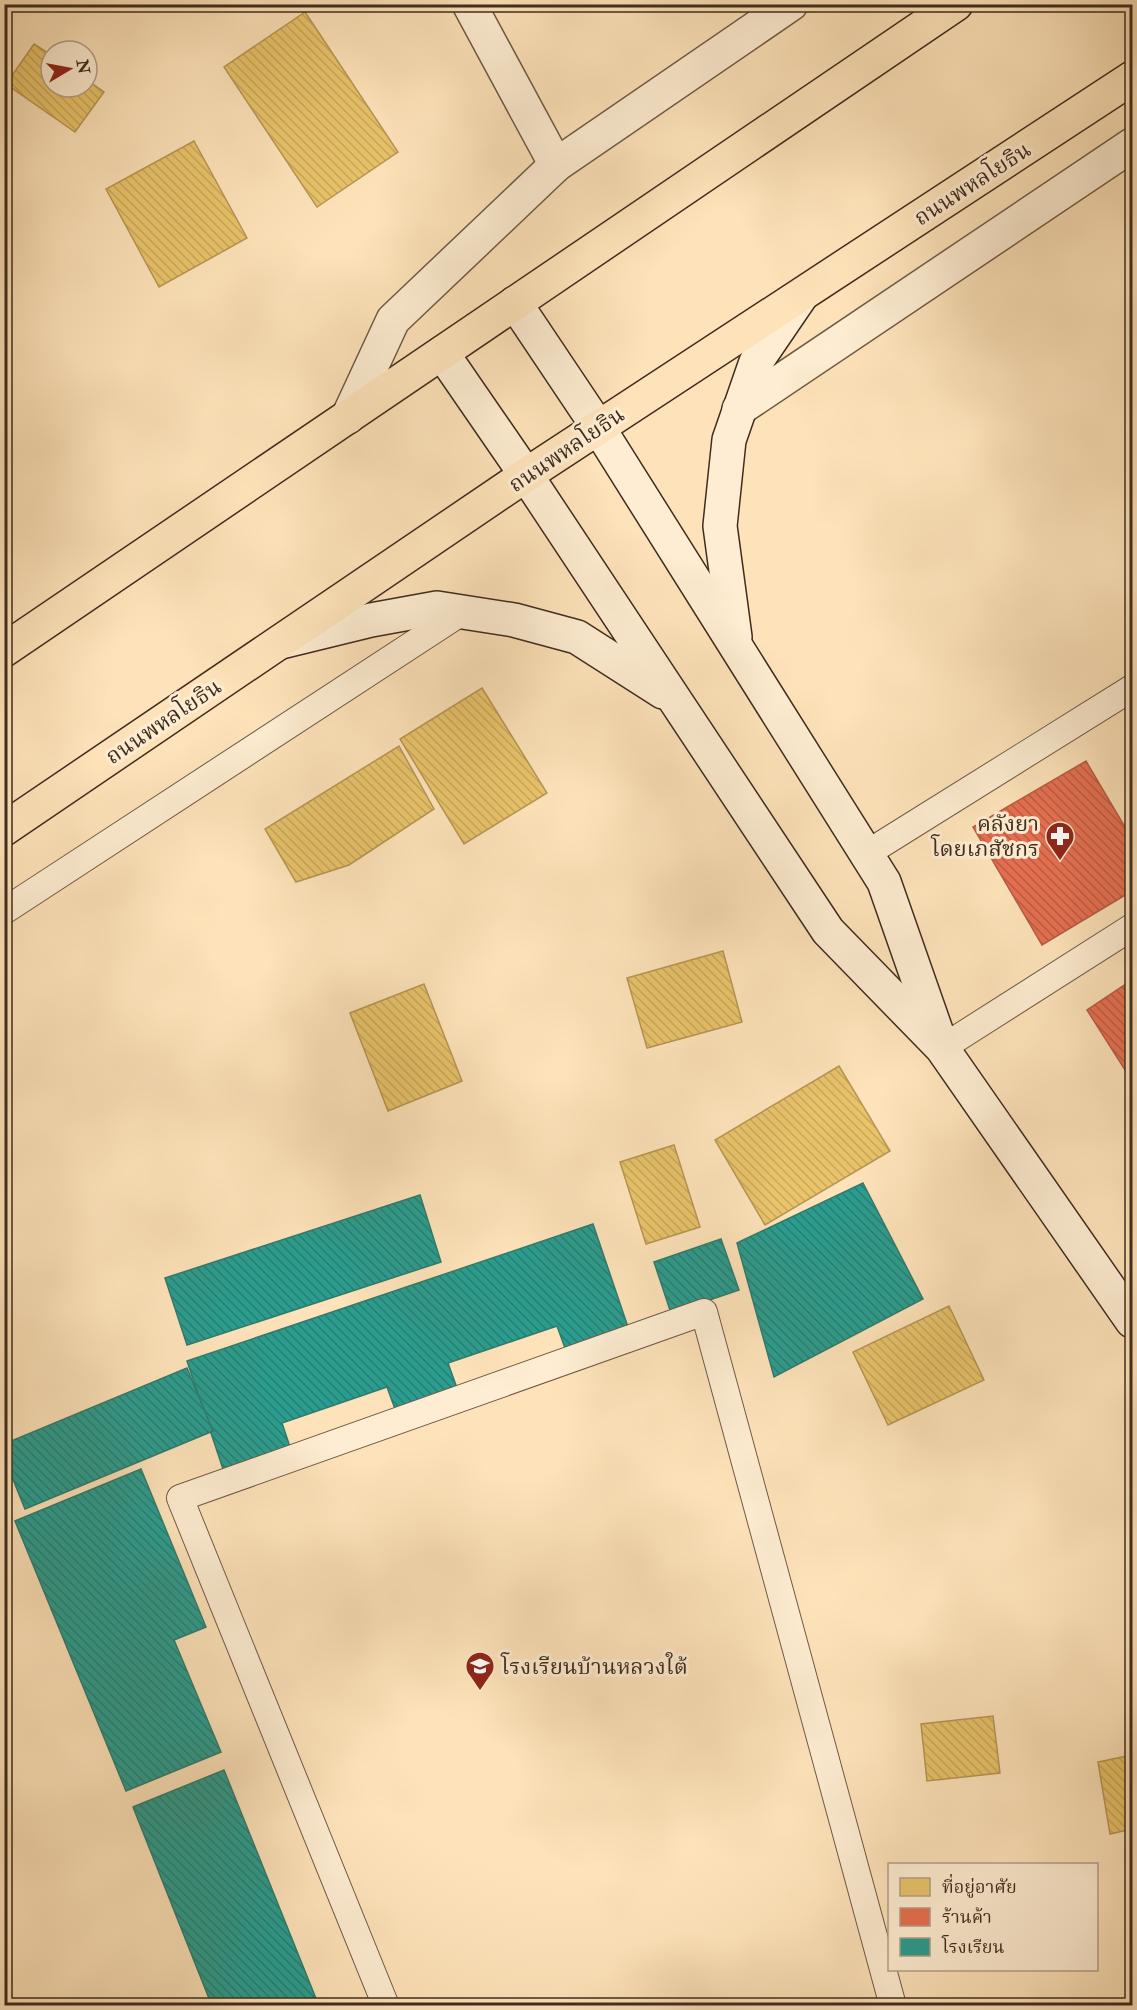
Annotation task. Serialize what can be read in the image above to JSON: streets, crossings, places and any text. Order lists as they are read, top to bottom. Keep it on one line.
{"streets":{"highway":["ถนนพหลโยธิน"]},"places":{"pharmacy":["คลังยา โดยเภสัชกร"],"school or university":["โรงเรียนบ้านหลวงใต้"]},"legend":["ที่อยู่อาศัย","ร้านค้า","โรงเรียน"],"north":"right"}
